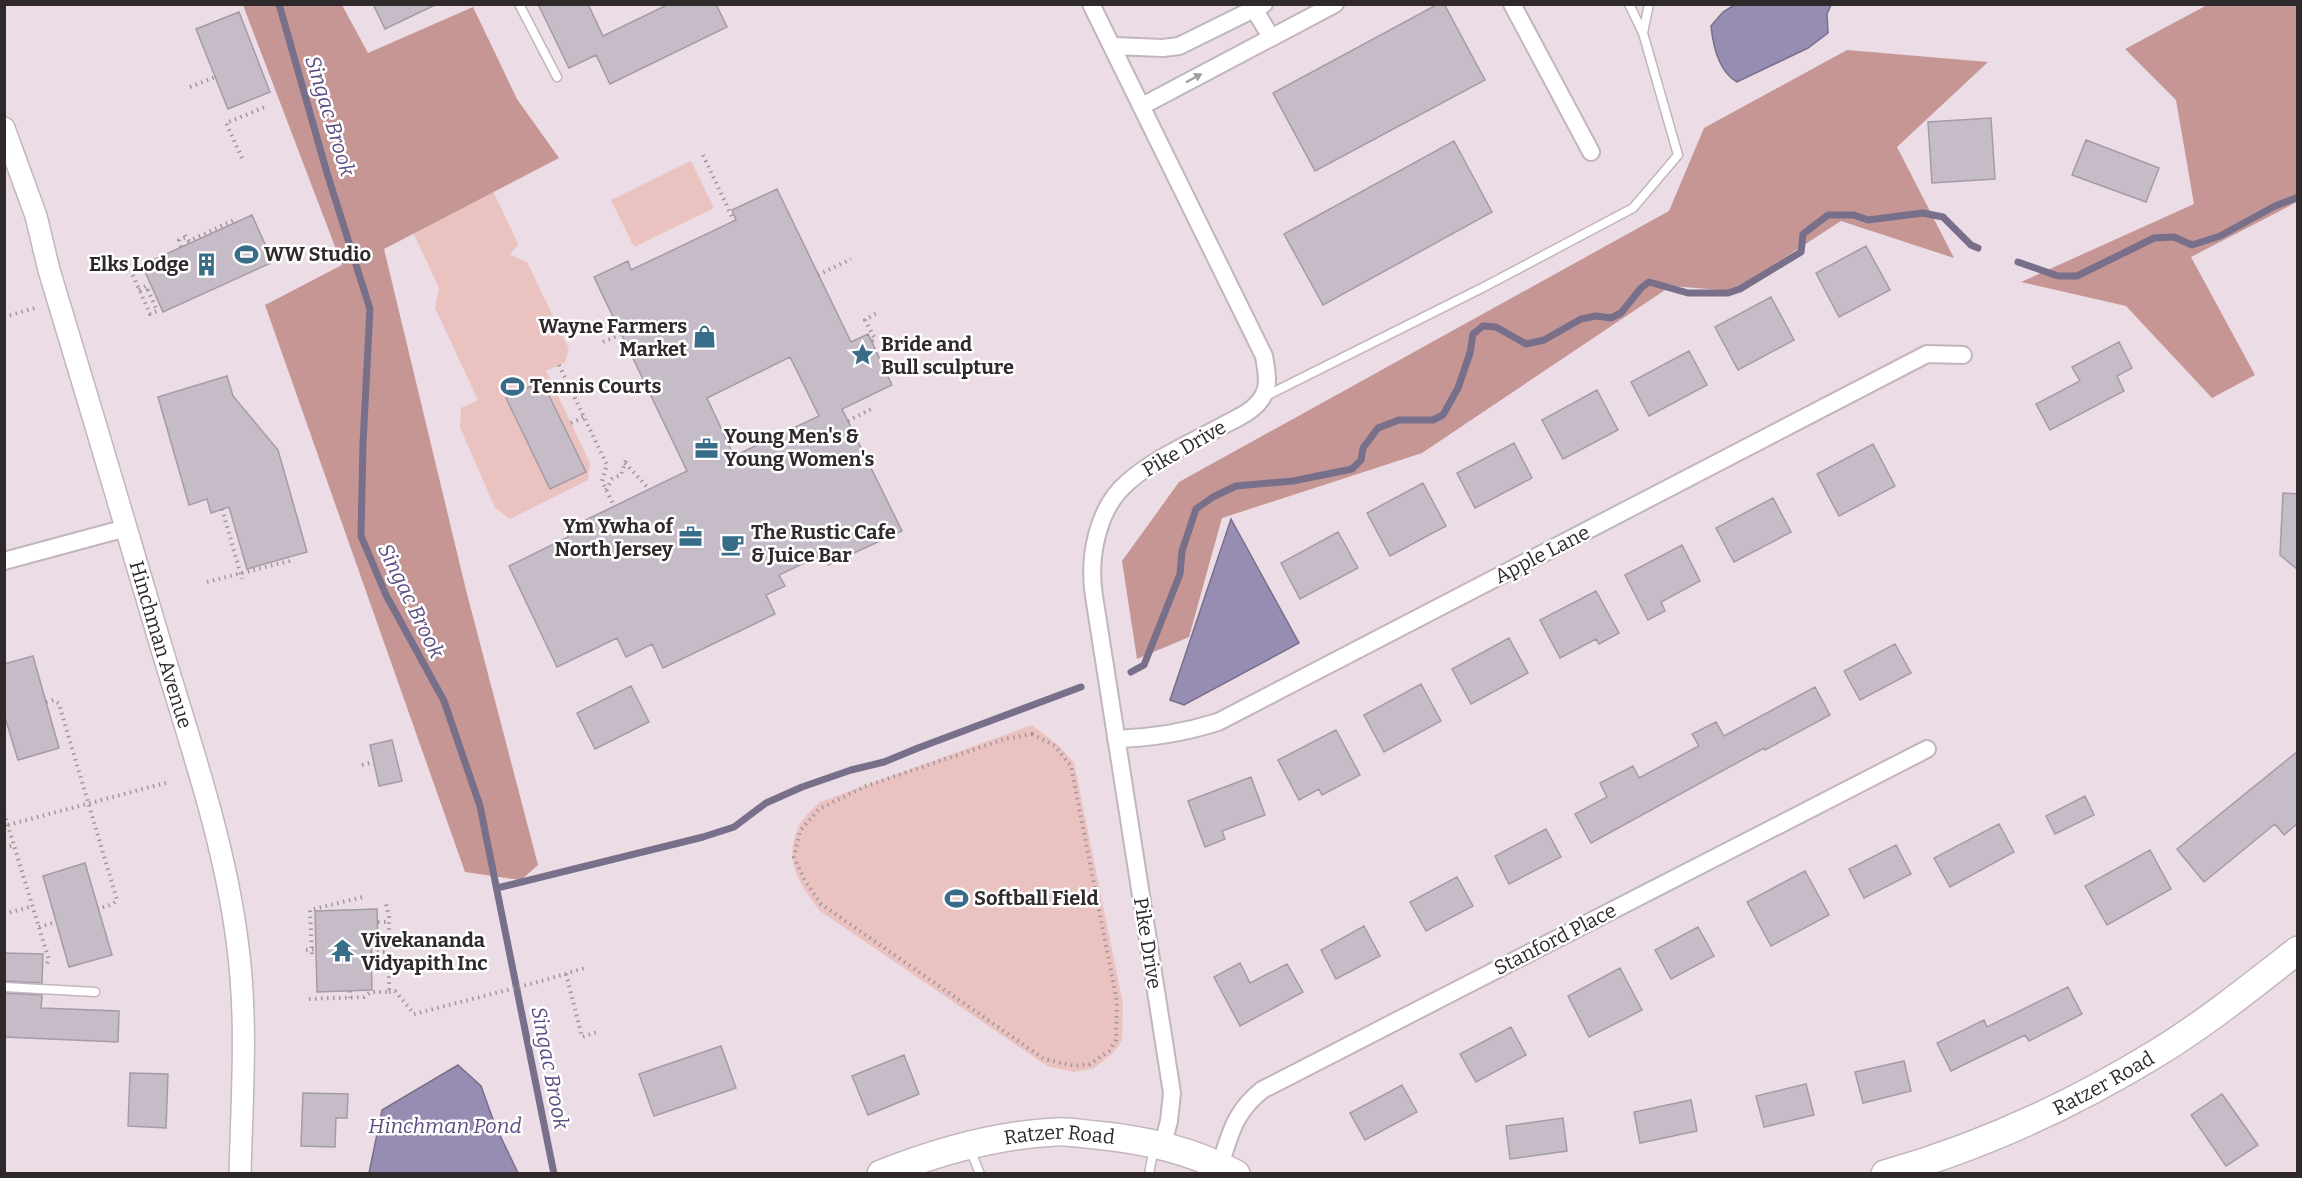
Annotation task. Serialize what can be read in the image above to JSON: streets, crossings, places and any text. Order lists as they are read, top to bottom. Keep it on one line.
{"streets":{"main road":["Ratzer Road"],"street":["Pike Drive","Apple Lane","Hinchman Avenue","Stanford Place"]},"crossings":[["Pike Drive","Apple Lane"],["Pike Drive","Ratzer Road"],["Stanford Place","Ratzer Road"]],"water":["Singac Brook","Hinchman Pond"],"places":{"sports":["WW Studio","Tennis Courts","Softball Field"],"building":["Elks Lodge"],"shop":["Wayne Farmers Market"],"place":["Bride and Bull sculpture"],"office":["Young Men's & Young Women's","Ym Ywha of North Jersey"],"cafe":["The Rustic Cafe & Juice Bar"],"temple":["Vivekananda Vidyapith Inc"]}}
